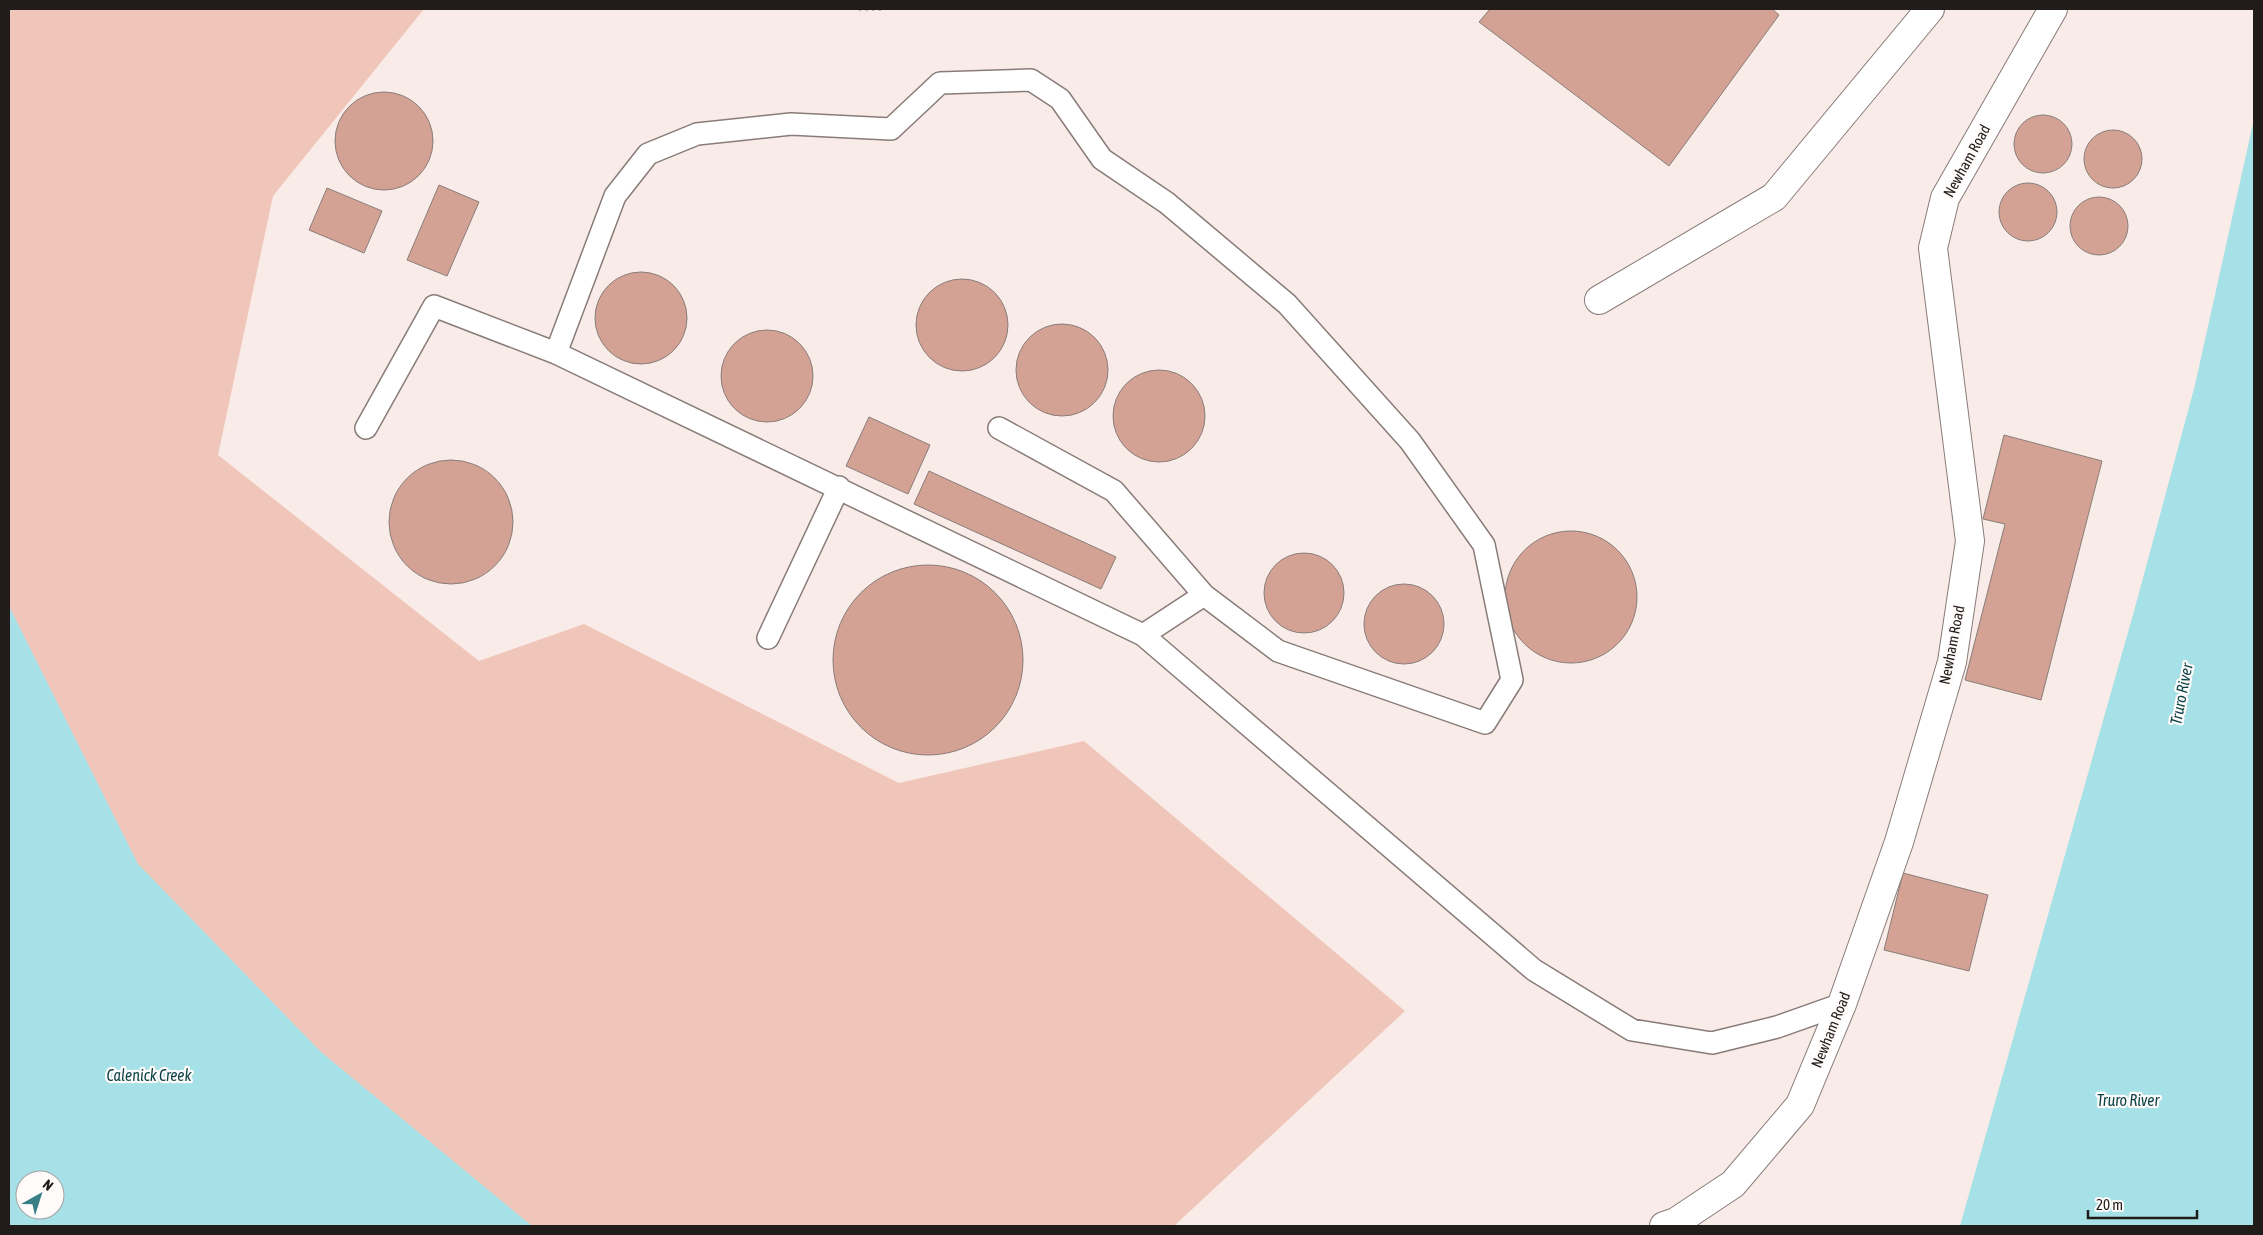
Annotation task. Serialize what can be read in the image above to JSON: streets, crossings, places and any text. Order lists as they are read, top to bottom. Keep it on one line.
{"streets":{"street":["Newham Road"]},"water":["Truro River","Calenick Creek"],"scale_bar":"20 m","north":"top right"}
